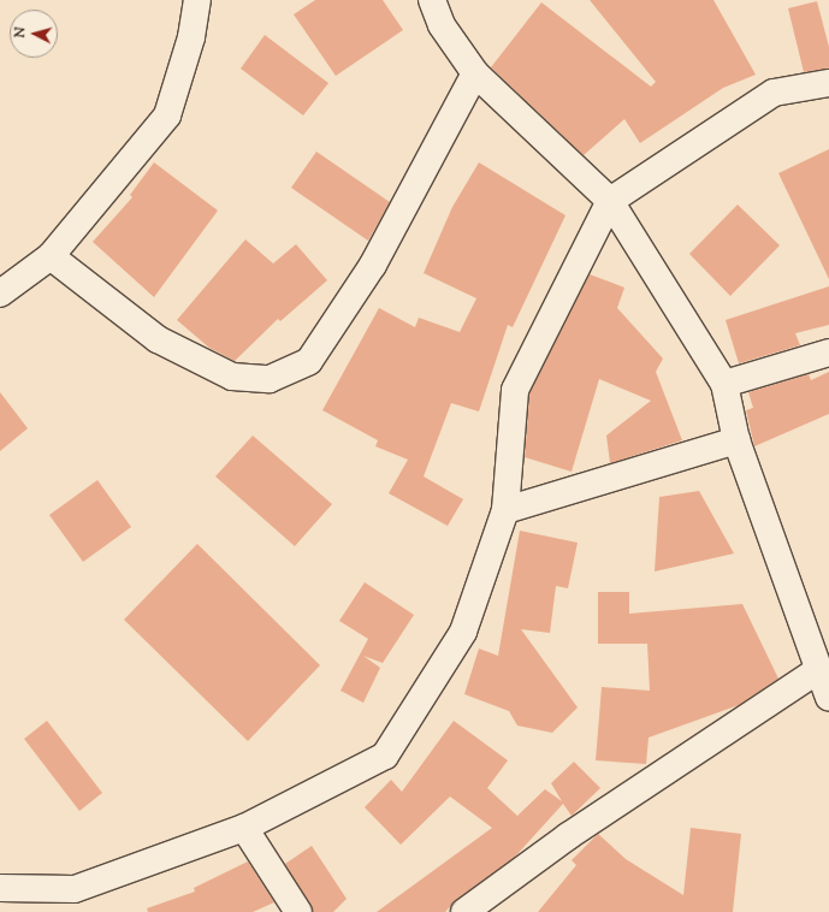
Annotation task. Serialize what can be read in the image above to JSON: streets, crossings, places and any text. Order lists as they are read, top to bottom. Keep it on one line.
{"north":"left"}
